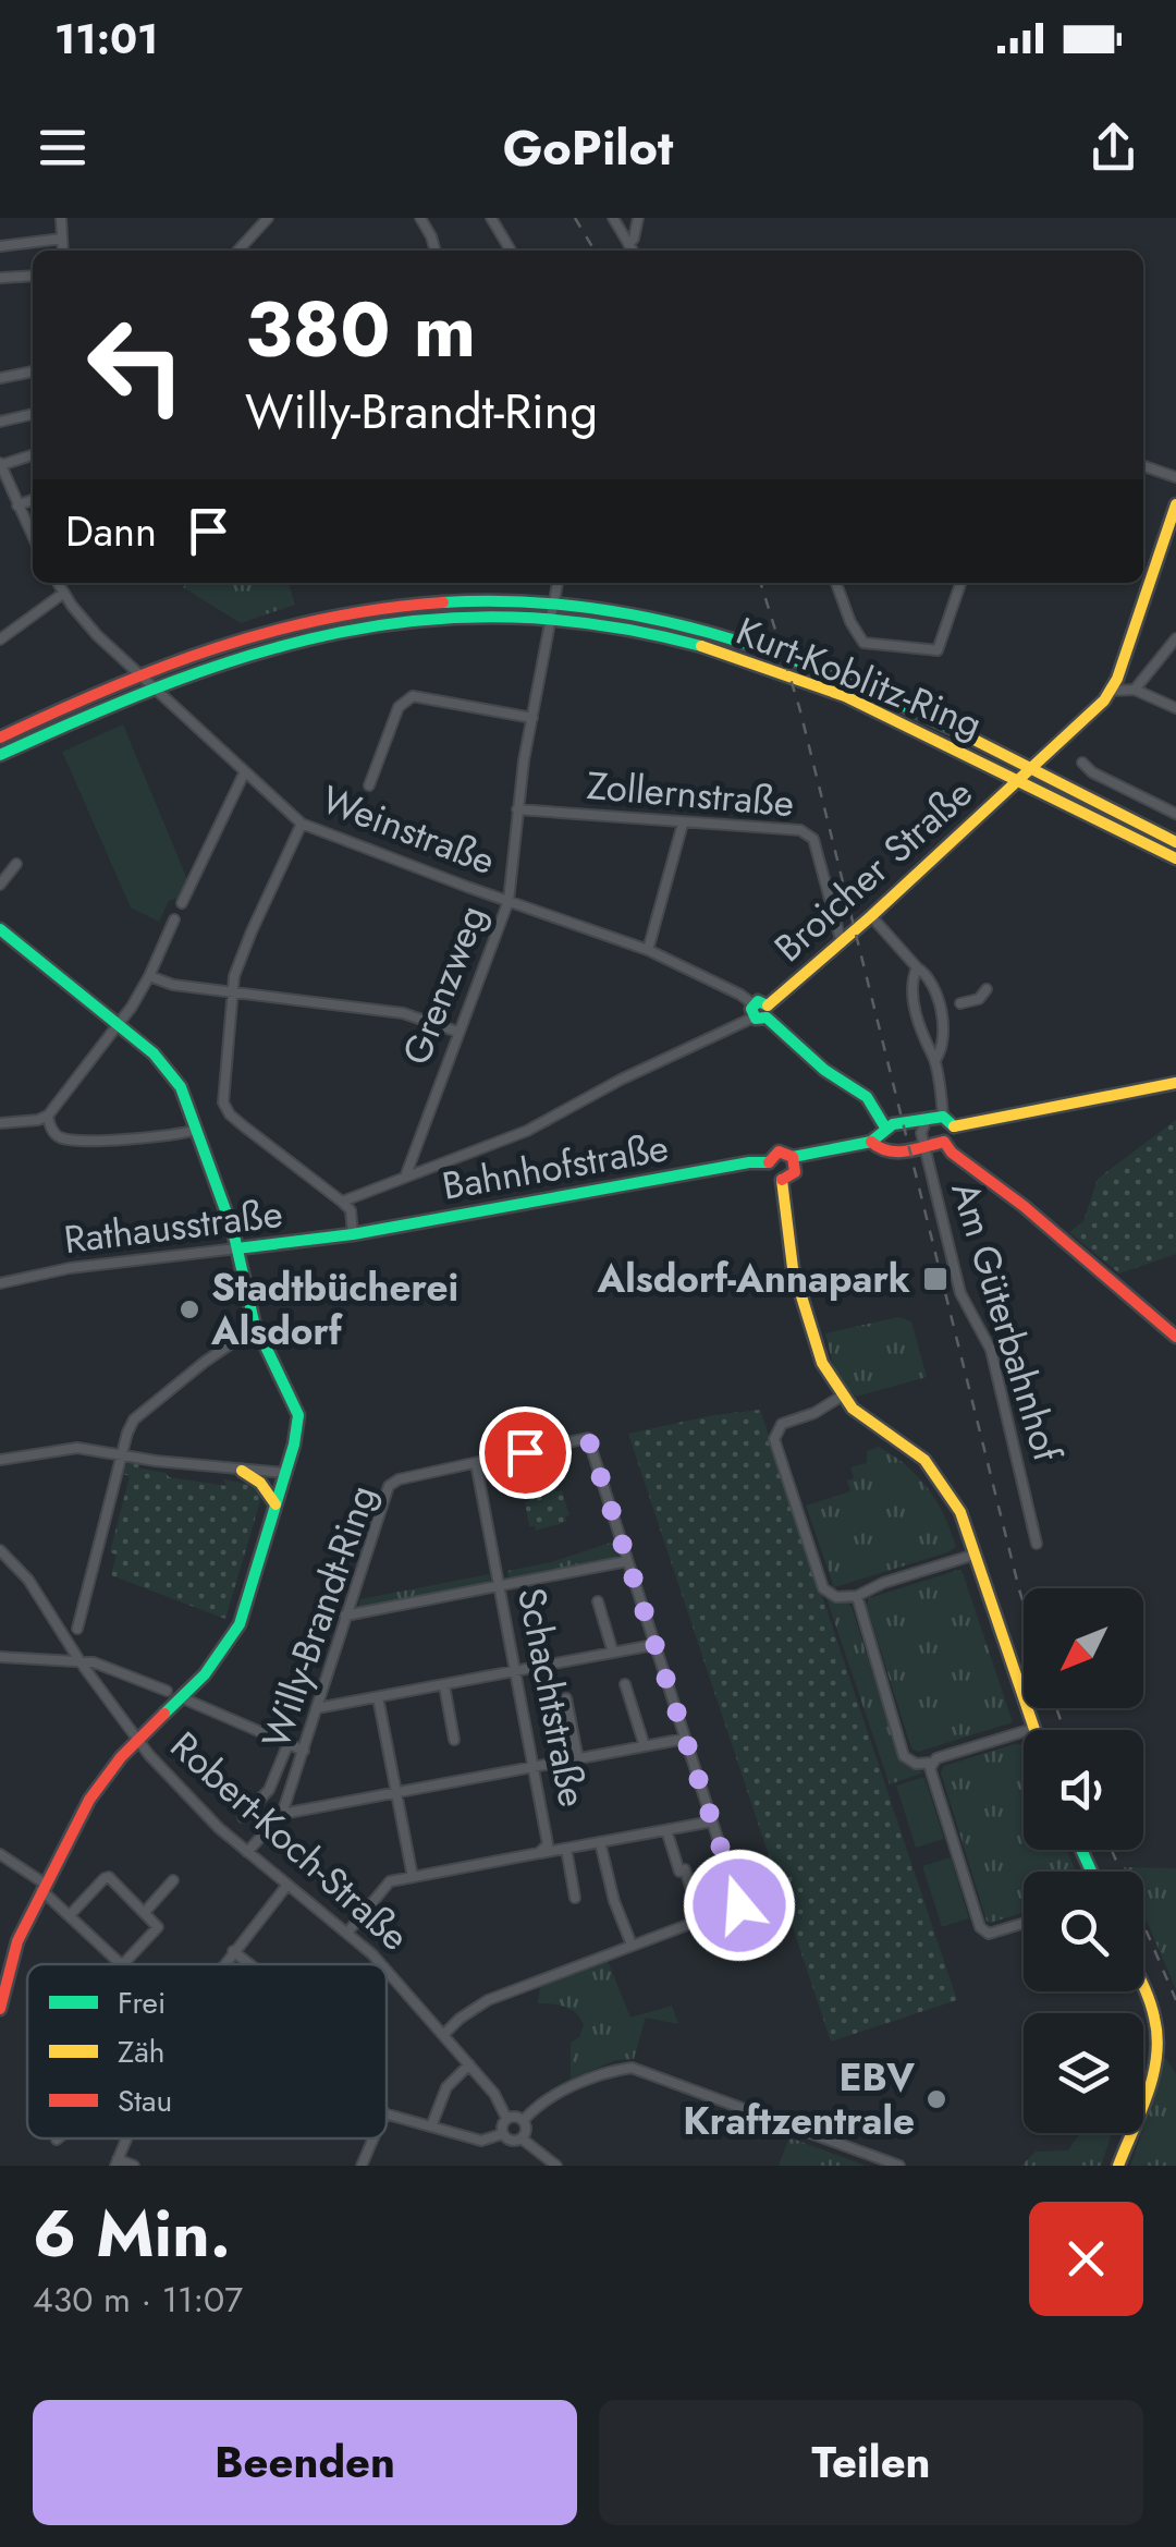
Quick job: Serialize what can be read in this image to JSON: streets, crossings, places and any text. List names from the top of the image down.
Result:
{
  "streets": {
    "main road": [
      "Kurt-Koblitz-Ring",
      "Weinstraße",
      "Broicher Straße",
      "Bahnhofstraße",
      "Rathausstraße"
    ],
    "street": [
      "Zollernstraße",
      "Grenzweg",
      "Am Güterbahnhof",
      "Willy-Brandt-Ring",
      "Schachtstraße",
      "Robert-Koch-Straße"
    ]
  },
  "crossings": [
    ["Kurt-Koblitz-Ring", "Weinstraße"],
    ["Kurt-Koblitz-Ring", "Broicher Straße"],
    ["Kurt-Koblitz-Ring", "Grenzweg"],
    ["Zollernstraße", "Weinstraße"],
    ["Zollernstraße", "Broicher Straße"],
    ["Zollernstraße", "Grenzweg"],
    ["Weinstraße", "Broicher Straße"],
    ["Weinstraße", "Grenzweg"],
    ["Broicher Straße", "Grenzweg"],
    ["Bahnhofstraße", "Rathausstraße"],
    ["Willy-Brandt-Ring", "Schachtstraße"],
    ["Willy-Brandt-Ring", "Robert-Koch-Straße"],
    ["Schachtstraße", "Robert-Koch-Straße"]
  ],
  "places": {
    "transit": ["Alsdorf-Annapark"],
    "other": ["Stadtbücherei Alsdorf", "EBV Kraftzentrale"]
  },
  "legend": ["Frei", "Zäh", "Stau"],
  "north": "bottom left",
  "page": {
    "status": "11:01",
    "header": "GoPilot",
    "turn": ["380 m", "Willy-Brandt-Ring"],
    "then": "Dann",
    "heading": ["6 Min.", "430 m · 11:07"],
    "buttons": ["Beenden", "Teilen"]
  }
}
